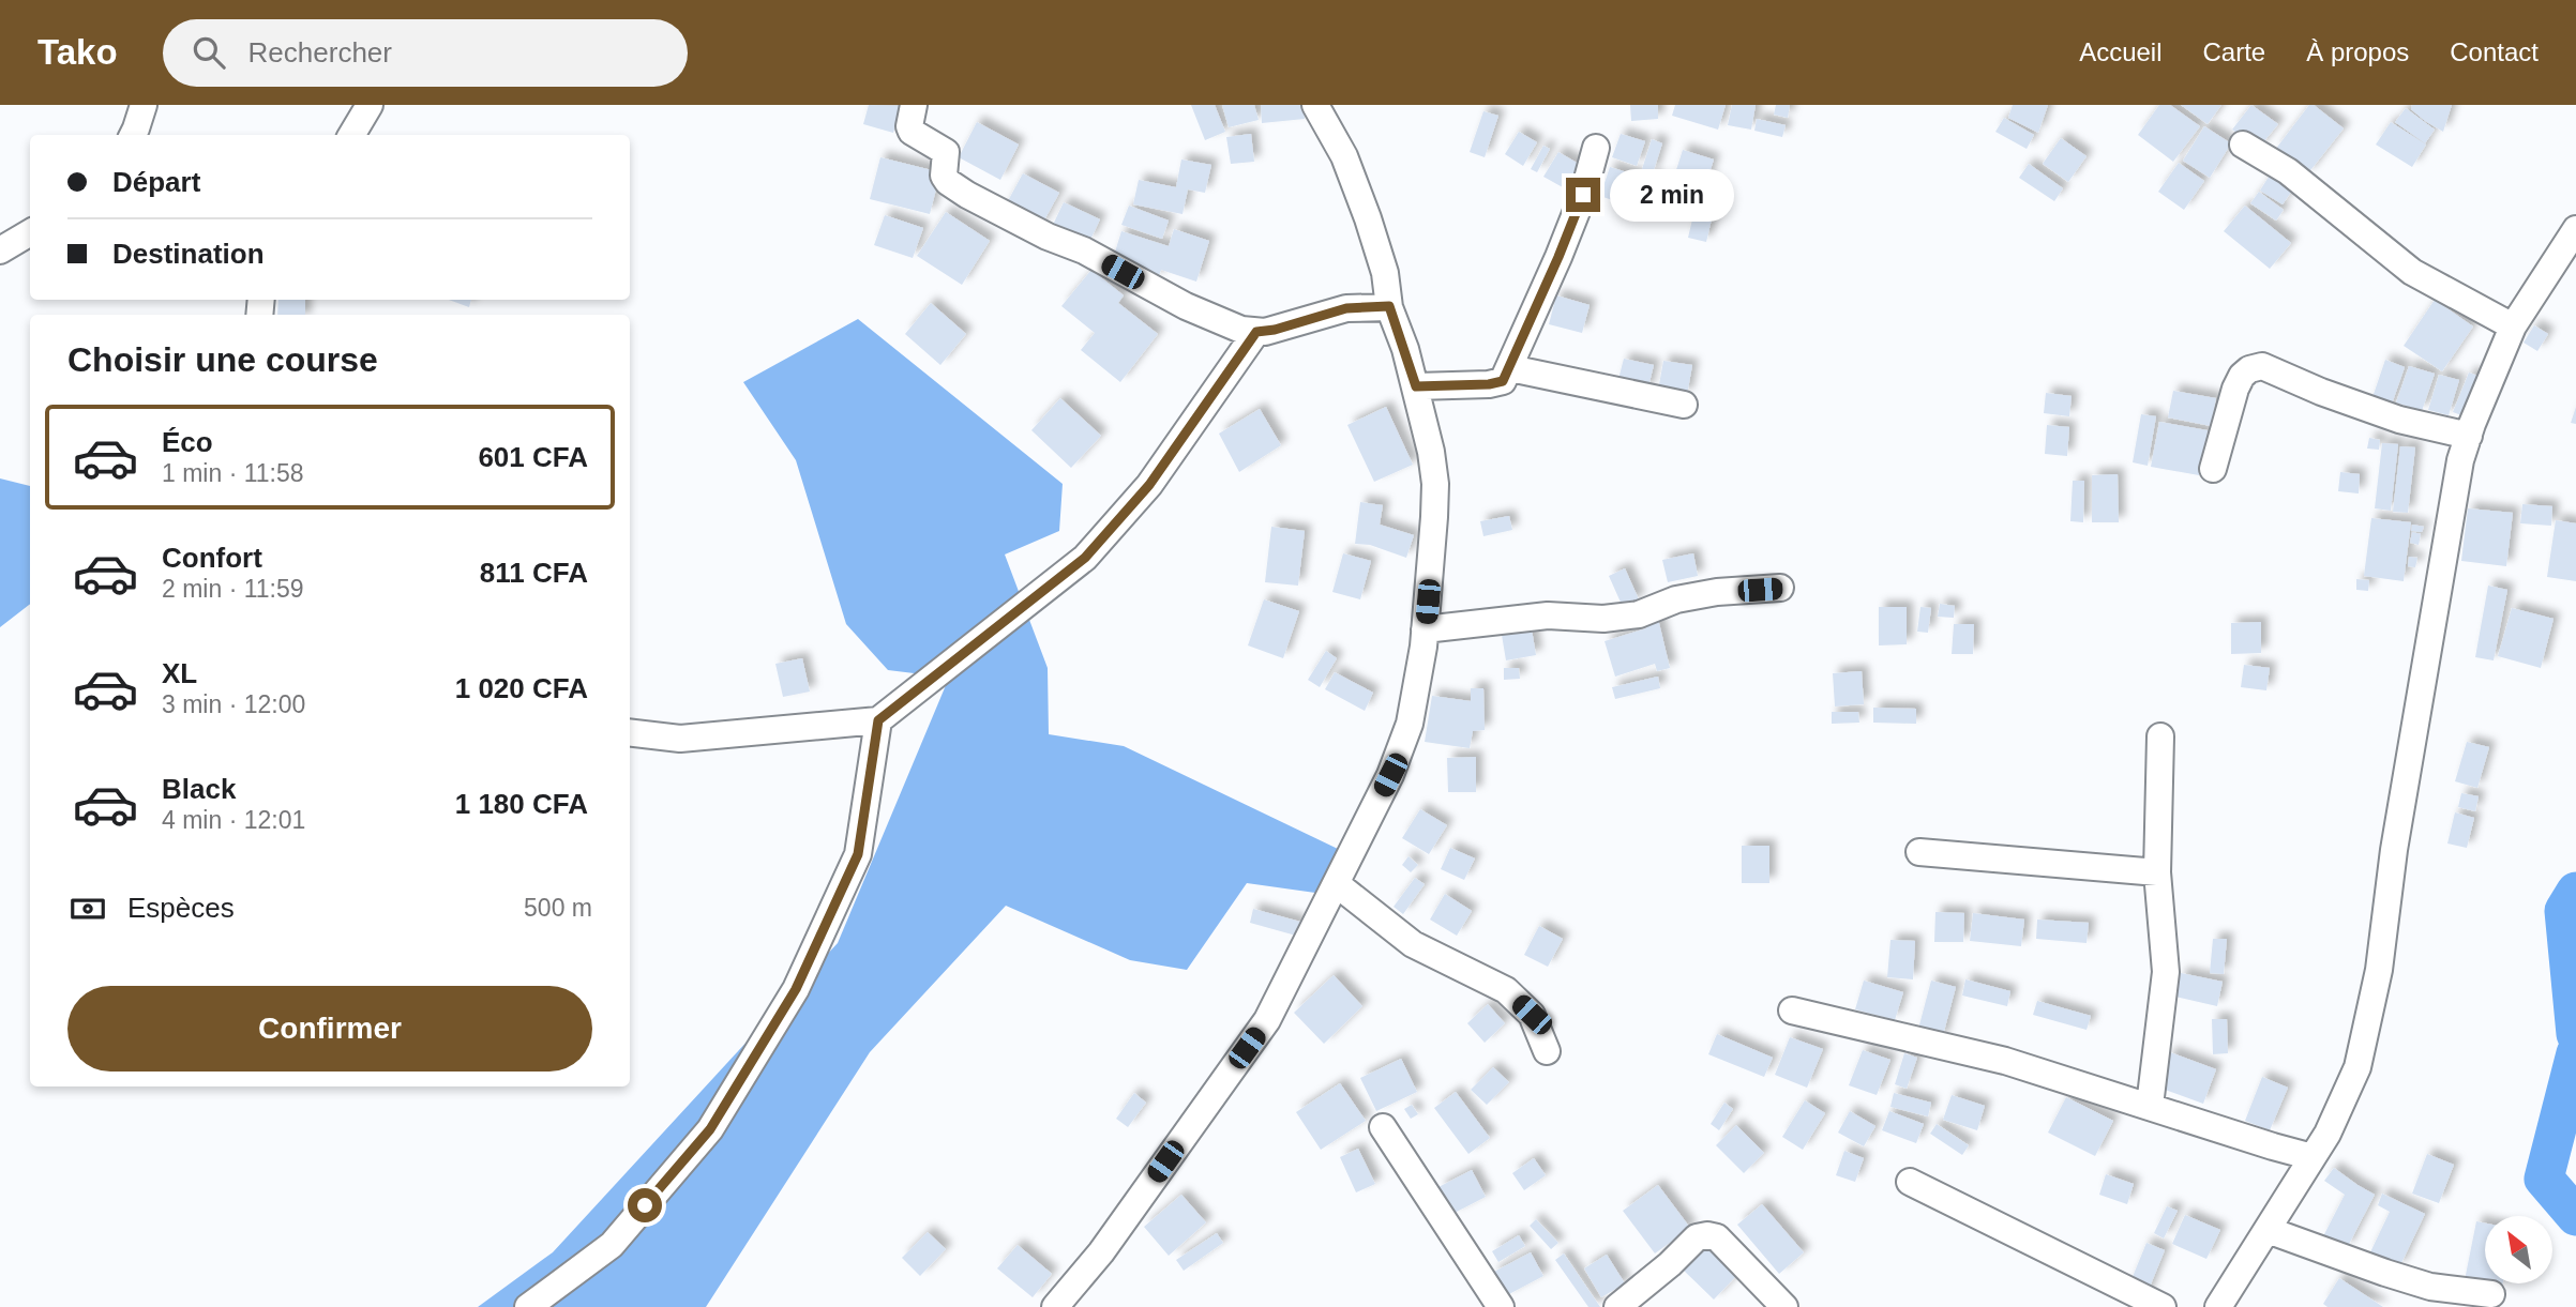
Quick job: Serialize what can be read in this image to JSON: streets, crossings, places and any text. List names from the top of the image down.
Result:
{
  "north": "top left",
  "page": {
    "header": "Tako",
    "search": "Rechercher",
    "nav": [
      "Accueil",
      "Carte",
      "À propos",
      "Contact"
    ],
    "banner": ["Départ", "Destination"],
    "bubble": "2 min",
    "heading": "Choisir une course",
    "list": [
      {
        "name": "Éco",
        "note": "1 min · 11:58",
        "value": "601 CFA"
      },
      {
        "name": "Confort",
        "note": "2 min · 11:59",
        "value": "811 CFA"
      },
      {
        "name": "XL",
        "note": "3 min · 12:00",
        "value": "1 020 CFA"
      },
      {
        "name": "Black",
        "note": "4 min · 12:01",
        "value": "1 180 CFA"
      }
    ],
    "pay": ["Espèces", "500 m"],
    "buttons": "Confirmer"
  }
}
